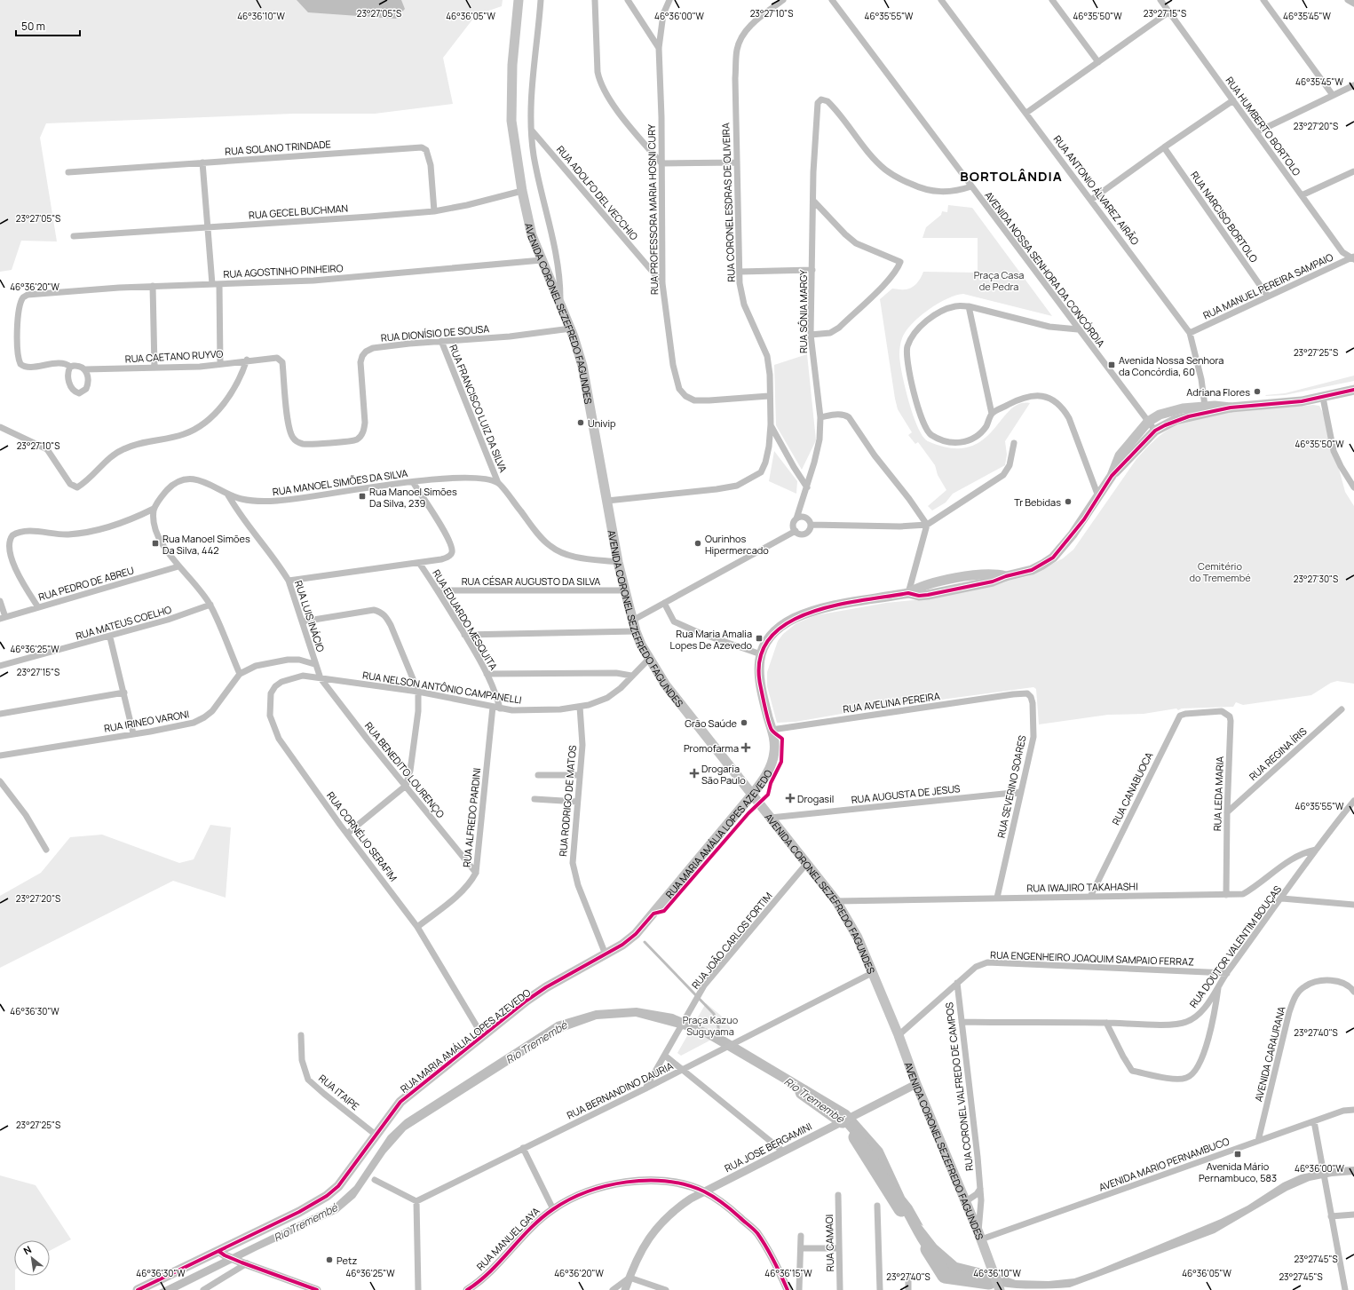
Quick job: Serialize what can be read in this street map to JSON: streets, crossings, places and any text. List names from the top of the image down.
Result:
{
  "streets": {
    "main road": ["AVENIDA CORONEL SEZEFREDO FAGUNDES", "RUA MARIA AMÁLIA LOPES AZEVEDO"],
    "street": [
      "RUA HUMBERTO BORTOLO",
      "RUA SOLANO TRINDADE",
      "RUA ANTONIO ÁLVAREZ AIRÃO",
      "RUA ADOLFO DEL VECCHIO",
      "RUA CORONEL ESDRAS DE OLIVEIRA",
      "RUA PROFESSORA MARIA HOSNI CURY",
      "RUA GECEL BUCHMAN",
      "RUA NARCISO BORTOLO",
      "AVENIDA NOSSA SENHORA DA CONCÓRDIA",
      "RUA AGOSTINHO PINHEIRO",
      "RUA MANUEL PEREIRA SAMPAIO",
      "RUA SÔNIA MARGY",
      "RUA DIONÍSIO DE SOUSA",
      "RUA CAETANO RUYVO",
      "RUA FRANCISCO LUIZ DA SILVA",
      "RUA MANOEL SIMÕES DA SILVA",
      "RUA CÉSAR AUGUSTO DA SILVA",
      "RUA PEDRO DE ABREU",
      "RUA LUIS INÁCIO",
      "RUA EDUARDO MESQUITA",
      "RUA MATEUS COELHO",
      "RUA NELSON ANTÔNIO CAMPANELLI",
      "RUA AVELINA PEREIRA",
      "RUA IRINEO VARONI",
      "RUA REGINA ÍRIS",
      "RUA BENEDITO LOURENÇO",
      "RUA SEVERINO SOARES",
      "RUA CANABUOCA",
      "RUA AUGUSTA DE JESUS",
      "RUA LEDA MARIA",
      "RUA RODRIGO DE MATOS",
      "RUA ALFREDO PARDINI",
      "RUA CORNÉLIO SERAFIM",
      "RUA IWAJIRO TAKAHASHI",
      "RUA JOÃO CARLOS FORTIM",
      "RUA DOUTOR VALENTIM BOUÇAS",
      "RUA ENGENHEIRO JOAQUIM SAMPAIO FERRAZ",
      "AVENIDA CARAURANA",
      "RUA CORONEL VALFREDO DE CAMPOS",
      "RUA BERNANDINO DAURIA",
      "RUA ITAIPE",
      "RUA JOSE BERGAMINI",
      "AVENIDA MARIO PERNAMBUCO",
      "RUA MANUEL GAYA",
      "RUA CAMAOI"
    ]
  },
  "crossings": [
    ["RUA HUMBERTO BORTOLO", "RUA MANUEL PEREIRA SAMPAIO"],
    ["RUA SOLANO TRINDADE", "RUA GECEL BUCHMAN"],
    ["RUA ANTONIO ÁLVAREZ AIRÃO", "RUA MANUEL PEREIRA SAMPAIO"],
    ["RUA ANTONIO ÁLVAREZ AIRÃO", "RUA MARIA AMÁLIA LOPES AZEVEDO"],
    ["RUA ADOLFO DEL VECCHIO", "RUA PROFESSORA MARIA HOSNI CURY"],
    ["RUA CORONEL ESDRAS DE OLIVEIRA", "RUA PROFESSORA MARIA HOSNI CURY"],
    ["RUA CORONEL ESDRAS DE OLIVEIRA", "AVENIDA CORONEL SEZEFREDO FAGUNDES"],
    ["RUA GECEL BUCHMAN", "AVENIDA CORONEL SEZEFREDO FAGUNDES"],
    ["RUA NARCISO BORTOLO", "RUA MANUEL PEREIRA SAMPAIO"],
    ["AVENIDA NOSSA SENHORA DA CONCÓRDIA", "RUA SÔNIA MARGY"],
    ["AVENIDA NOSSA SENHORA DA CONCÓRDIA", "RUA MARIA AMÁLIA LOPES AZEVEDO"],
    ["RUA AGOSTINHO PINHEIRO", "AVENIDA CORONEL SEZEFREDO FAGUNDES"],
    ["RUA AGOSTINHO PINHEIRO", "RUA CAETANO RUYVO"],
    ["AVENIDA CORONEL SEZEFREDO FAGUNDES", "RUA DIONÍSIO DE SOUSA"],
    ["AVENIDA CORONEL SEZEFREDO FAGUNDES", "RUA CÉSAR AUGUSTO DA SILVA"],
    ["AVENIDA CORONEL SEZEFREDO FAGUNDES", "RUA NELSON ANTÔNIO CAMPANELLI"],
    ["AVENIDA CORONEL SEZEFREDO FAGUNDES", "RUA AUGUSTA DE JESUS"],
    ["AVENIDA CORONEL SEZEFREDO FAGUNDES", "RUA MARIA AMÁLIA LOPES AZEVEDO"],
    ["AVENIDA CORONEL SEZEFREDO FAGUNDES", "RUA IWAJIRO TAKAHASHI"],
    ["AVENIDA CORONEL SEZEFREDO FAGUNDES", "RUA JOÃO CARLOS FORTIM"],
    ["AVENIDA CORONEL SEZEFREDO FAGUNDES", "RUA ENGENHEIRO JOAQUIM SAMPAIO FERRAZ"],
    ["AVENIDA CORONEL SEZEFREDO FAGUNDES", "RUA CORONEL VALFREDO DE CAMPOS"],
    ["AVENIDA CORONEL SEZEFREDO FAGUNDES", "RUA BERNANDINO DAURIA"],
    ["AVENIDA CORONEL SEZEFREDO FAGUNDES", "RUA JOSE BERGAMINI"],
    ["AVENIDA CORONEL SEZEFREDO FAGUNDES", "AVENIDA MARIO PERNAMBUCO"],
    ["RUA DIONÍSIO DE SOUSA", "RUA CAETANO RUYVO"],
    ["RUA DIONÍSIO DE SOUSA", "RUA FRANCISCO LUIZ DA SILVA"],
    ["RUA FRANCISCO LUIZ DA SILVA", "RUA MANOEL SIMÕES DA SILVA"],
    ["RUA MANOEL SIMÕES DA SILVA", "RUA LUIS INÁCIO"],
    ["RUA CÉSAR AUGUSTO DA SILVA", "RUA EDUARDO MESQUITA"],
    ["RUA LUIS INÁCIO", "RUA NELSON ANTÔNIO CAMPANELLI"],
    ["RUA LUIS INÁCIO", "RUA IRINEO VARONI"],
    ["RUA LUIS INÁCIO", "RUA BENEDITO LOURENÇO"],
    ["RUA LUIS INÁCIO", "RUA CORNÉLIO SERAFIM"],
    ["RUA EDUARDO MESQUITA", "RUA NELSON ANTÔNIO CAMPANELLI"],
    ["RUA NELSON ANTÔNIO CAMPANELLI", "RUA BENEDITO LOURENÇO"],
    ["RUA NELSON ANTÔNIO CAMPANELLI", "RUA RODRIGO DE MATOS"],
    ["RUA NELSON ANTÔNIO CAMPANELLI", "RUA ALFREDO PARDINI"],
    ["RUA NELSON ANTÔNIO CAMPANELLI", "RUA CORNÉLIO SERAFIM"],
    ["RUA AVELINA PEREIRA", "RUA SEVERINO SOARES"],
    ["RUA AVELINA PEREIRA", "RUA MARIA AMÁLIA LOPES AZEVEDO"],
    ["RUA REGINA ÍRIS", "RUA LEDA MARIA"],
    ["RUA BENEDITO LOURENÇO", "RUA ALFREDO PARDINI"],
    ["RUA BENEDITO LOURENÇO", "RUA CORNÉLIO SERAFIM"],
    ["RUA SEVERINO SOARES", "RUA AUGUSTA DE JESUS"],
    ["RUA SEVERINO SOARES", "RUA IWAJIRO TAKAHASHI"],
    ["RUA CANABUOCA", "RUA LEDA MARIA"],
    ["RUA CANABUOCA", "RUA IWAJIRO TAKAHASHI"],
    ["RUA LEDA MARIA", "RUA IWAJIRO TAKAHASHI"],
    ["RUA RODRIGO DE MATOS", "RUA MARIA AMÁLIA LOPES AZEVEDO"],
    ["RUA ALFREDO PARDINI", "RUA CORNÉLIO SERAFIM"],
    ["RUA MARIA AMÁLIA LOPES AZEVEDO", "RUA CORNÉLIO SERAFIM"],
    ["RUA MARIA AMÁLIA LOPES AZEVEDO", "RUA ITAIPE"],
    ["RUA IWAJIRO TAKAHASHI", "RUA DOUTOR VALENTIM BOUÇAS"],
    ["RUA JOÃO CARLOS FORTIM", "RUA BERNANDINO DAURIA"],
    ["RUA DOUTOR VALENTIM BOUÇAS", "RUA ENGENHEIRO JOAQUIM SAMPAIO FERRAZ"],
    ["RUA DOUTOR VALENTIM BOUÇAS", "RUA CORONEL VALFREDO DE CAMPOS"],
    ["RUA ENGENHEIRO JOAQUIM SAMPAIO FERRAZ", "RUA CORONEL VALFREDO DE CAMPOS"],
    ["AVENIDA CARAURANA", "AVENIDA MARIO PERNAMBUCO"],
    ["RUA CORONEL VALFREDO DE CAMPOS", "AVENIDA MARIO PERNAMBUCO"],
    ["RUA JOSE BERGAMINI", "RUA MANUEL GAYA"]
  ],
  "districts": ["BORTOLÂNDIA"],
  "water": ["Rio Tremembé"],
  "parks": ["Praça Casa de Pedra", "Cemitério do Tremembé", "Praça Kazuo Suguyama"],
  "places": {
    "transit": [
      "Avenida Nossa Senhora da Concórdia, 60",
      "Rua Manoel Simões Da Silva, 239",
      "Rua Manoel Simões Da Silva, 442",
      "Rua Maria Amalia Lopes De Azevedo",
      "Avenida Mário Pernambuco, 583"
    ],
    "other": [
      "Adriana Flores",
      "Univip",
      "Tr Bebidas",
      "Ourinhos Hipermercado",
      "Grão Saúde",
      "Petz"
    ],
    "health": ["Promofarma", "Drogaria São Paulo", "Drogasil"]
  },
  "scale_bar": "50 m",
  "north": "top left",
  "coordinates": [
    "23°27'15\"S",
    "23°27'05\"S",
    "23°27'10\"S",
    "46°36'10\"W",
    "46°36'05\"W",
    "46°35'55\"W",
    "46°35'50\"W",
    "46°36'00\"W",
    "46°35'45\"W",
    "23°27'20\"S",
    "46°36'20\"W",
    "23°27'25\"S",
    "23°27'30\"S",
    "46°36'25\"W",
    "46°36'30\"W",
    "23°27'40\"S",
    "23°27'45\"S",
    "46°36'15\"W"
  ]
}
